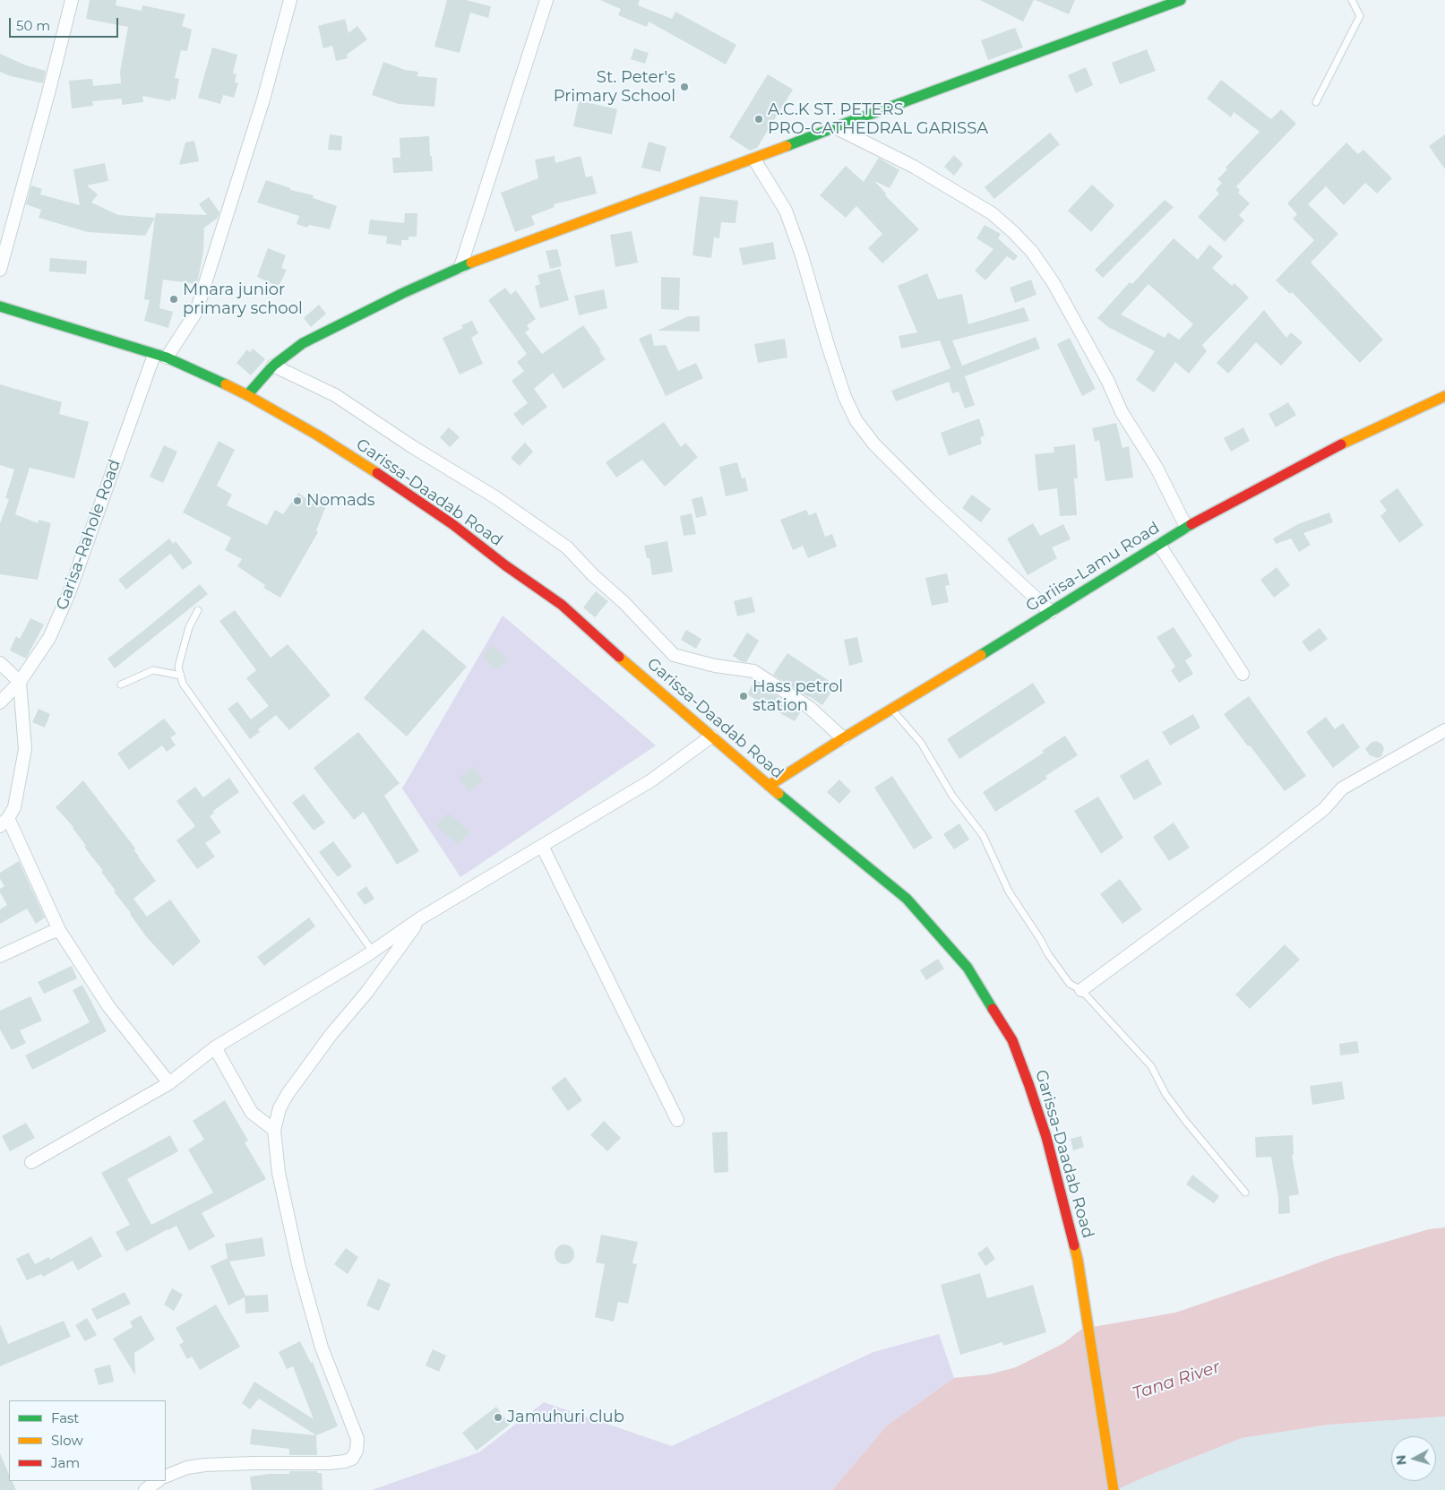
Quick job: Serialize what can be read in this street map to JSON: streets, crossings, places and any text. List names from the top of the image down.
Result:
{
  "streets": {
    "main road": ["Garissa-Daadab Road", "Gariisa-Lamu Road"],
    "street": ["Garisa-Rahole Road"]
  },
  "crossings": [
    ["Garissa-Daadab Road", "Garisa-Rahole Road"],
    ["Garissa-Daadab Road", "Gariisa-Lamu Road"]
  ],
  "water": ["Tana River"],
  "places": [
    "St. Peter's Primary School",
    "A.C.K ST. PETERS PRO-CATHEDRAL GARISSA",
    "Mnara junior primary school",
    "Nomads",
    "Hass petrol station",
    "Jamuhuri club"
  ],
  "legend": ["Fast", "Slow", "Jam"],
  "scale_bar": "50 m",
  "north": "left"
}
